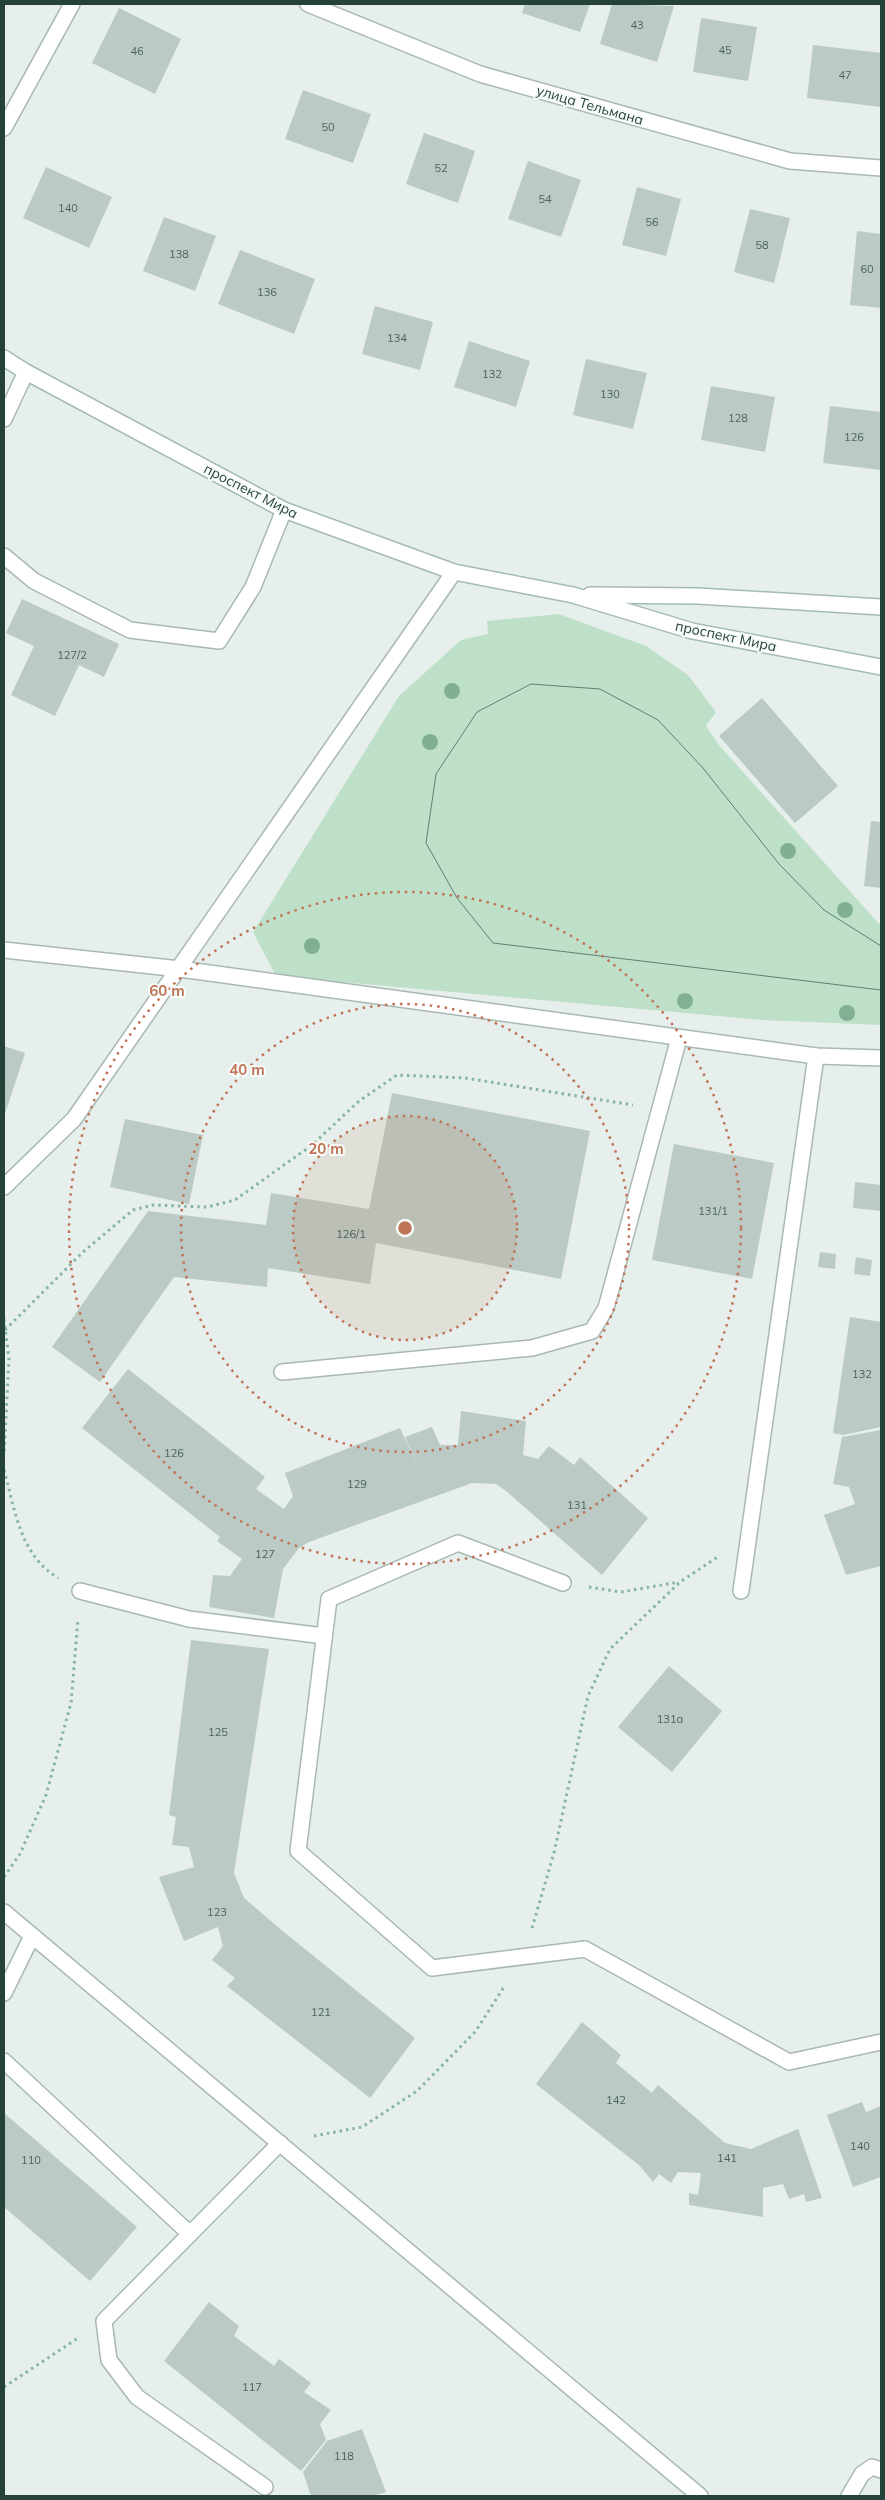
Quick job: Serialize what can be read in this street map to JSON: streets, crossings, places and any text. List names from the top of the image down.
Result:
{
  "streets": {
    "street": ["улица Тельмана", "проспект Мира"]
  },
  "house_numbers": [
    "43",
    "45",
    "46",
    "47",
    "50",
    "52",
    "54",
    "140",
    "56",
    "58",
    "138",
    "60",
    "136",
    "134",
    "132",
    "130",
    "128",
    "126",
    "127/2",
    "131/1",
    "126/1",
    "132",
    "126",
    "129",
    "131",
    "127",
    "131а",
    "125",
    "123",
    "121",
    "142",
    "140",
    "141",
    "110",
    "117",
    "118"
  ],
  "rings": ["60 m", "40 m", "20 m"]
}
